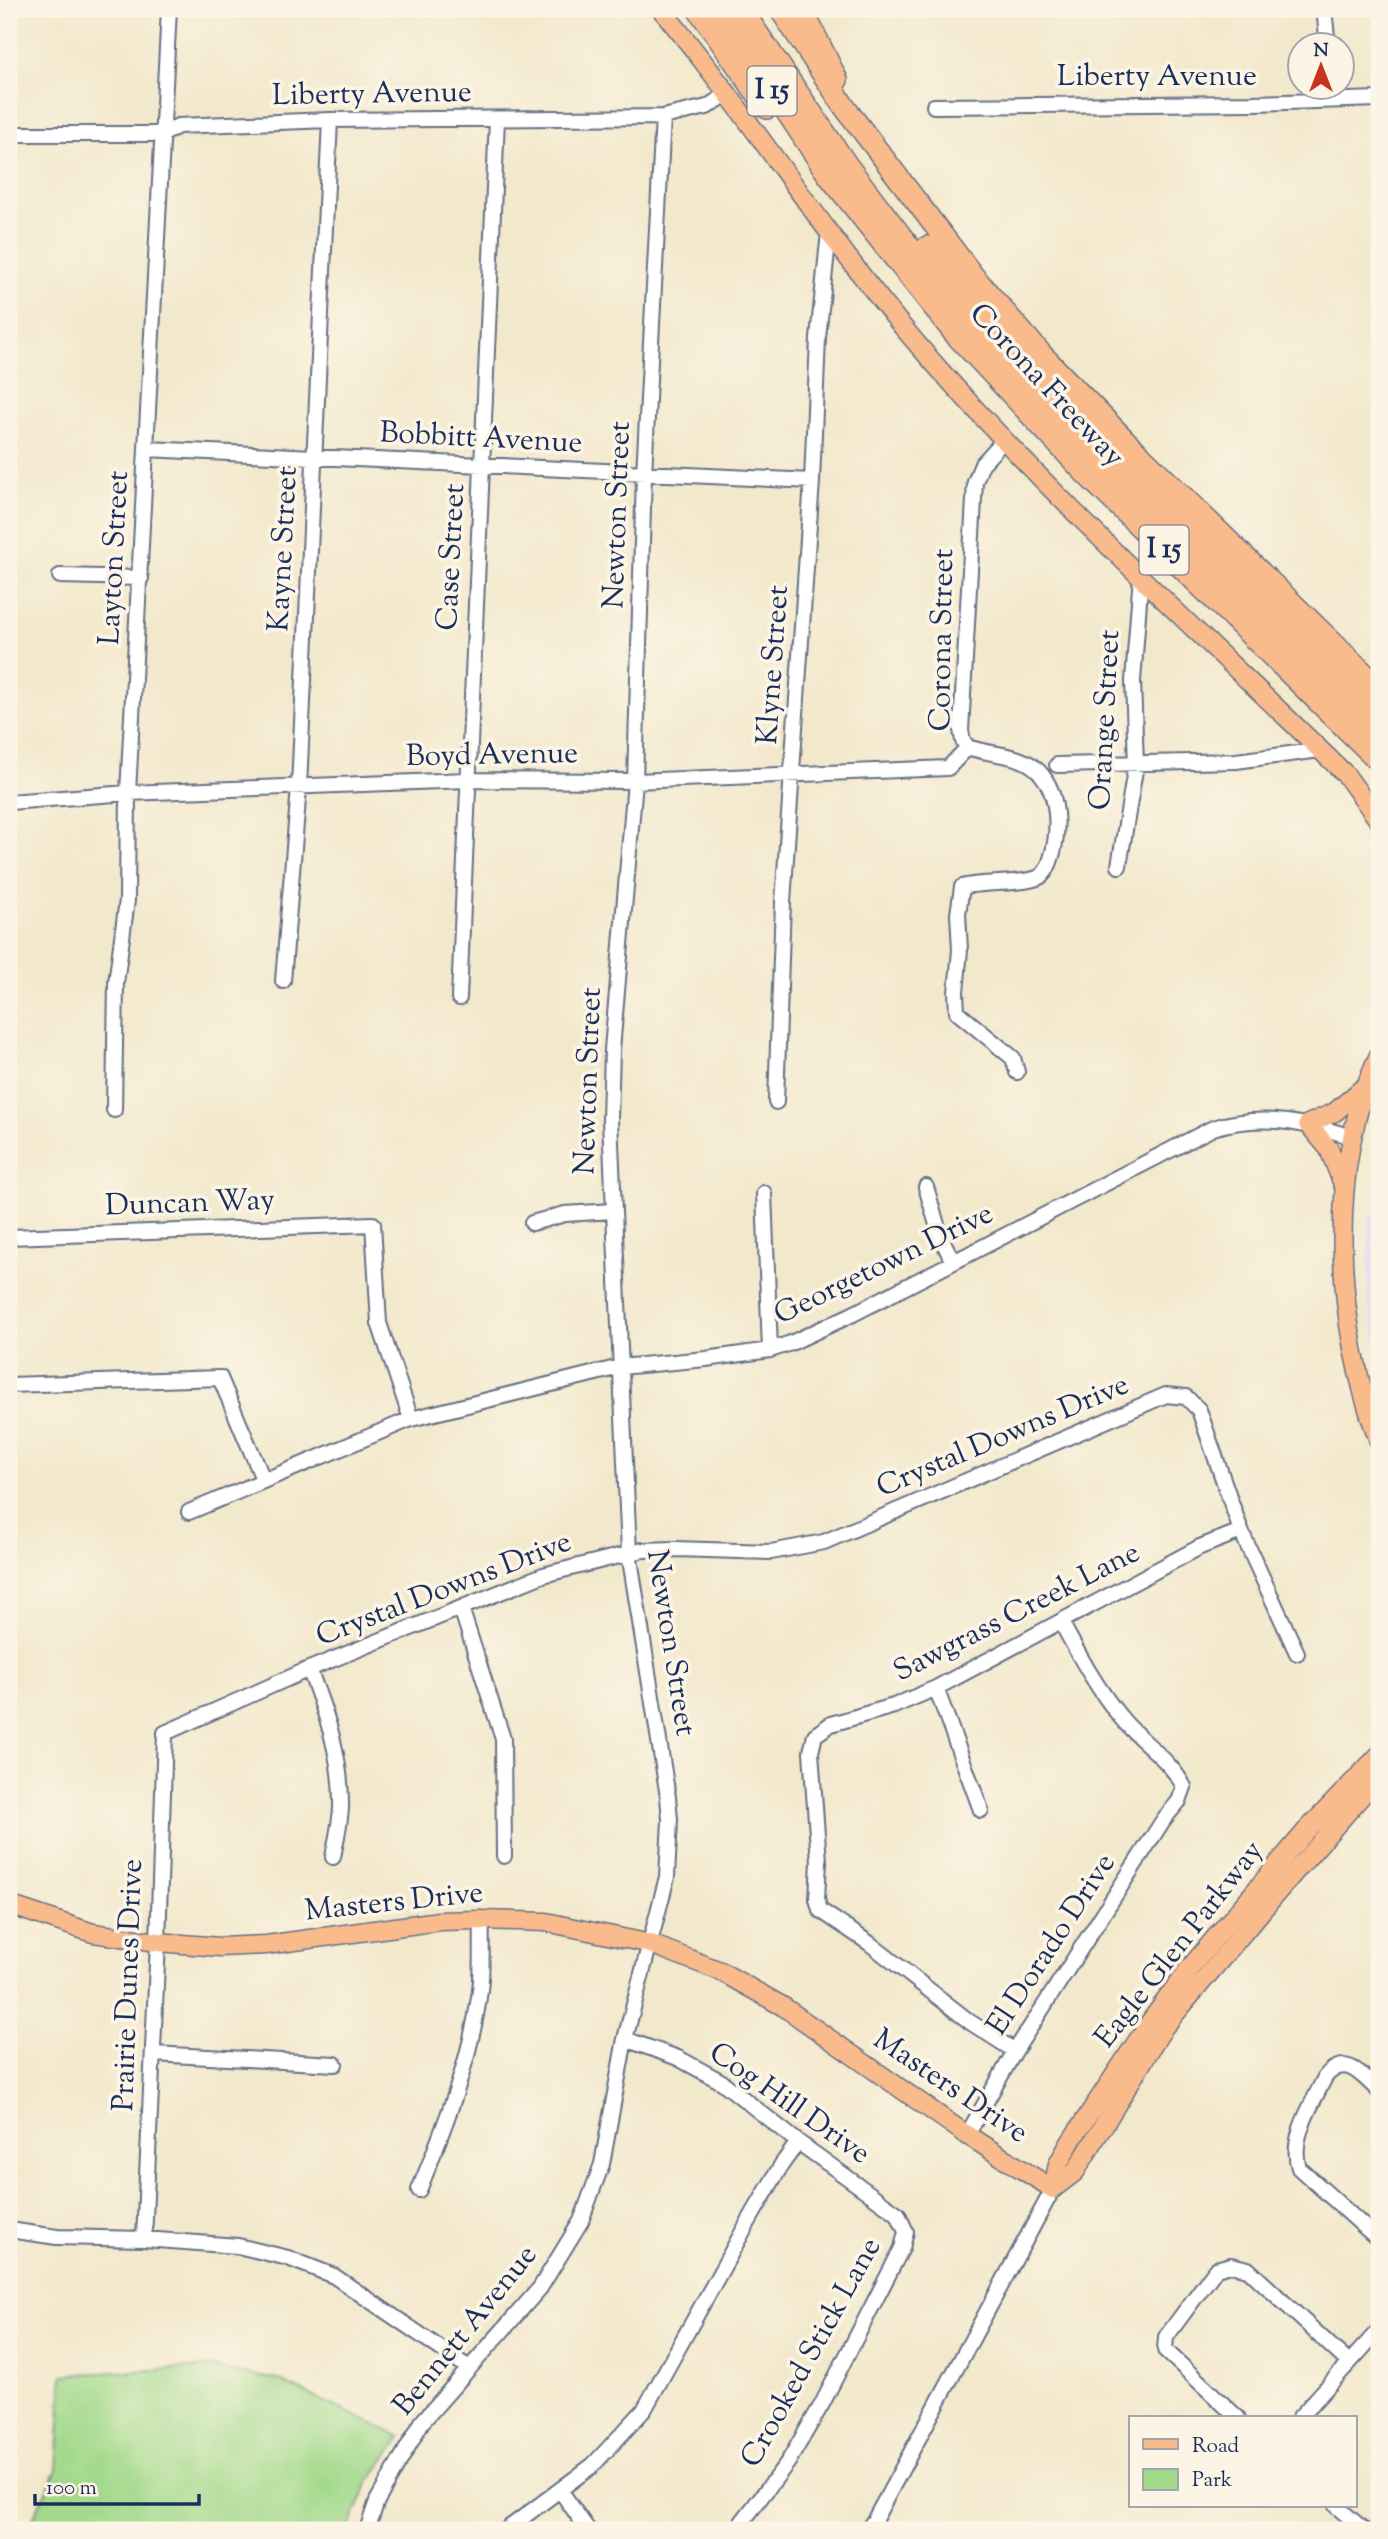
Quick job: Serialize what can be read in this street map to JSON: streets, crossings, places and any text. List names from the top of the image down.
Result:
{
  "streets": {
    "highway": ["I 15", "Corona Freeway"],
    "main road": ["Masters Drive", "Eagle Glen Parkway"],
    "street": [
      "Liberty Avenue",
      "Bobbitt Avenue",
      "Newton Street",
      "Kayne Street",
      "Case Street",
      "Layton Street",
      "Corona Street",
      "Klyne Street",
      "Orange Street",
      "Boyd Avenue",
      "Duncan Way",
      "Georgetown Drive",
      "Crystal Downs Drive",
      "Sawgrass Creek Lane",
      "El Dorado Drive",
      "Prairie Dunes Drive",
      "Cog Hill Drive",
      "Bennett Avenue",
      "Crooked Stick Lane"
    ]
  },
  "crossings": [
    ["Liberty Avenue", "Newton Street"],
    ["Liberty Avenue", "Kayne Street"],
    ["Liberty Avenue", "Case Street"],
    ["Liberty Avenue", "Layton Street"],
    ["Bobbitt Avenue", "Newton Street"],
    ["Bobbitt Avenue", "Kayne Street"],
    ["Bobbitt Avenue", "Case Street"],
    ["Bobbitt Avenue", "Layton Street"],
    ["Bobbitt Avenue", "Klyne Street"],
    ["Newton Street", "Boyd Avenue"],
    ["Newton Street", "Georgetown Drive"],
    ["Newton Street", "Crystal Downs Drive"],
    ["Newton Street", "Masters Drive"],
    ["Newton Street", "Cog Hill Drive"],
    ["Newton Street", "Bennett Avenue"],
    ["Kayne Street", "Boyd Avenue"],
    ["Case Street", "Boyd Avenue"],
    ["Layton Street", "Boyd Avenue"],
    ["Corona Street", "Boyd Avenue"],
    ["Klyne Street", "Boyd Avenue"],
    ["Duncan Way", "Georgetown Drive"],
    ["Crystal Downs Drive", "Sawgrass Creek Lane"],
    ["Crystal Downs Drive", "Prairie Dunes Drive"],
    ["Sawgrass Creek Lane", "El Dorado Drive"],
    ["Masters Drive", "El Dorado Drive"],
    ["Masters Drive", "Eagle Glen Parkway"],
    ["Masters Drive", "Prairie Dunes Drive"],
    ["Cog Hill Drive", "Bennett Avenue"],
    ["Cog Hill Drive", "Crooked Stick Lane"]
  ],
  "legend": ["Road", "Park"],
  "scale_bar": "100 m",
  "north": "top"
}
